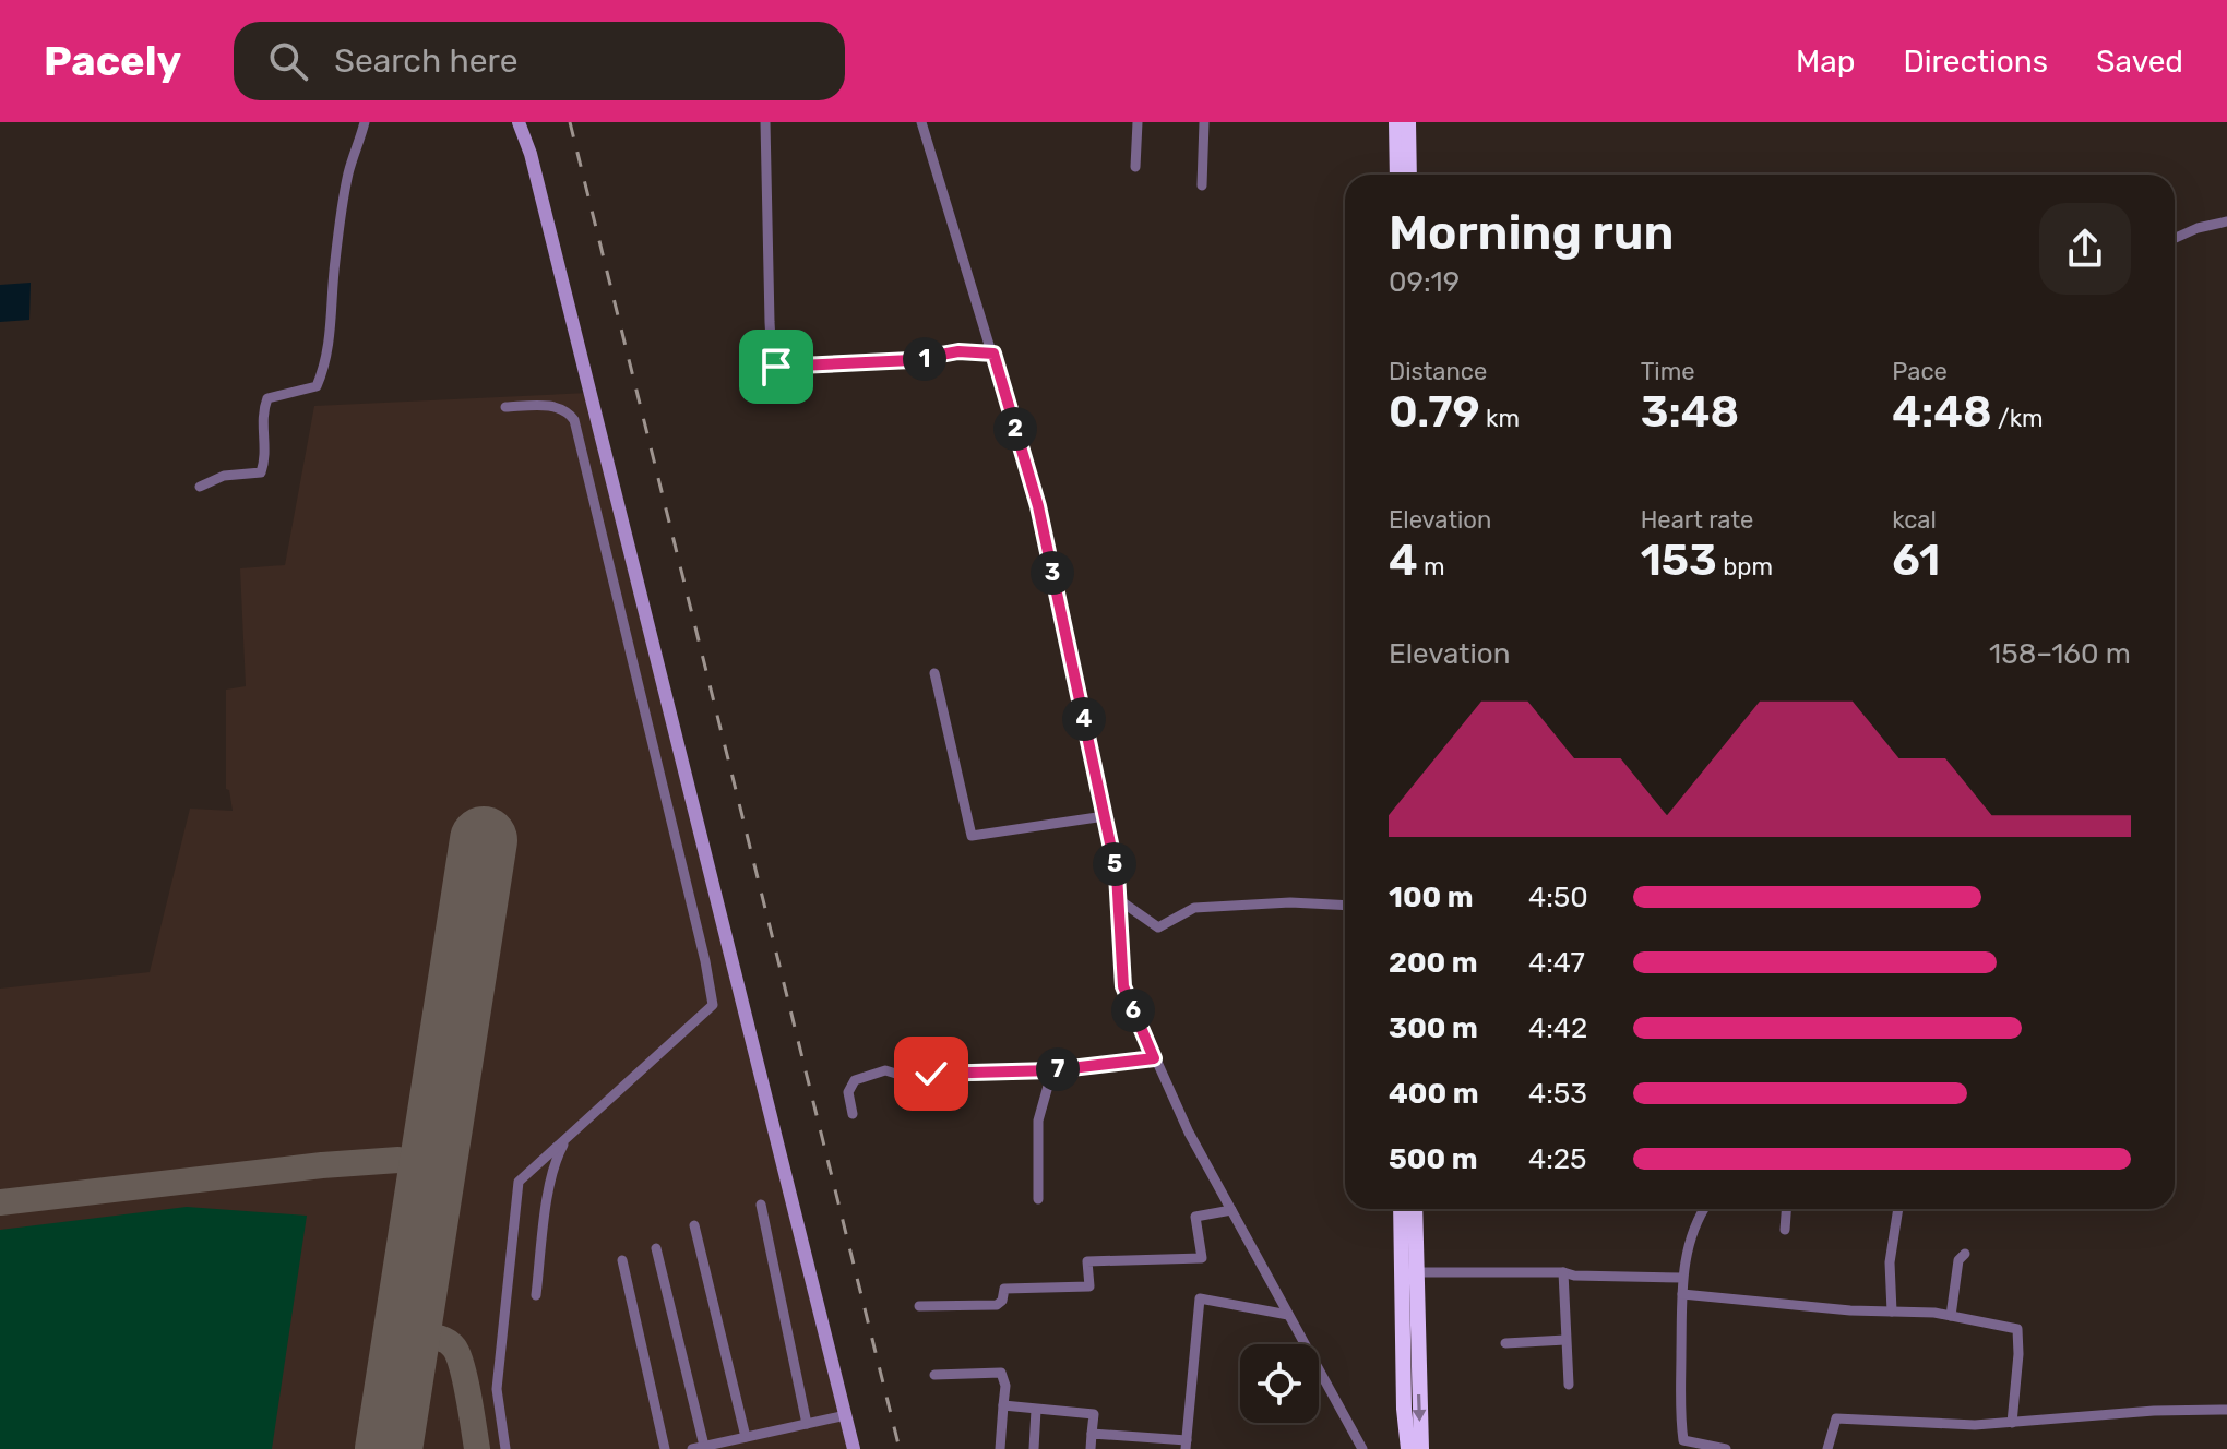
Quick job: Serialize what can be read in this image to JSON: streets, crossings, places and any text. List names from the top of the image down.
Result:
{
  "page": {
    "header": "Pacely",
    "search": "Search here",
    "nav": ["Map", "Directions", "Saved"],
    "heading": ["Morning run", "09:19"],
    "stats": [
      ["Distance", "0.79 km"],
      ["Time", "3:48"],
      ["Pace", "4:48 /km"],
      ["Elevation", "4 m"],
      ["Heart rate", "153 bpm"],
      ["kcal", "61"]
    ],
    "pins": [
      "1",
      "2",
      "3",
      "4",
      "5",
      "6",
      "7"
    ],
    "chart": ["Elevation", "158–160 m"],
    "list": [
      {
        "name": "100 m",
        "note": "4:50"
      },
      {
        "name": "200 m",
        "note": "4:47"
      },
      {
        "name": "300 m",
        "note": "4:42"
      },
      {
        "name": "400 m",
        "note": "4:53"
      },
      {
        "name": "500 m",
        "note": "4:25"
      }
    ]
  }
}
